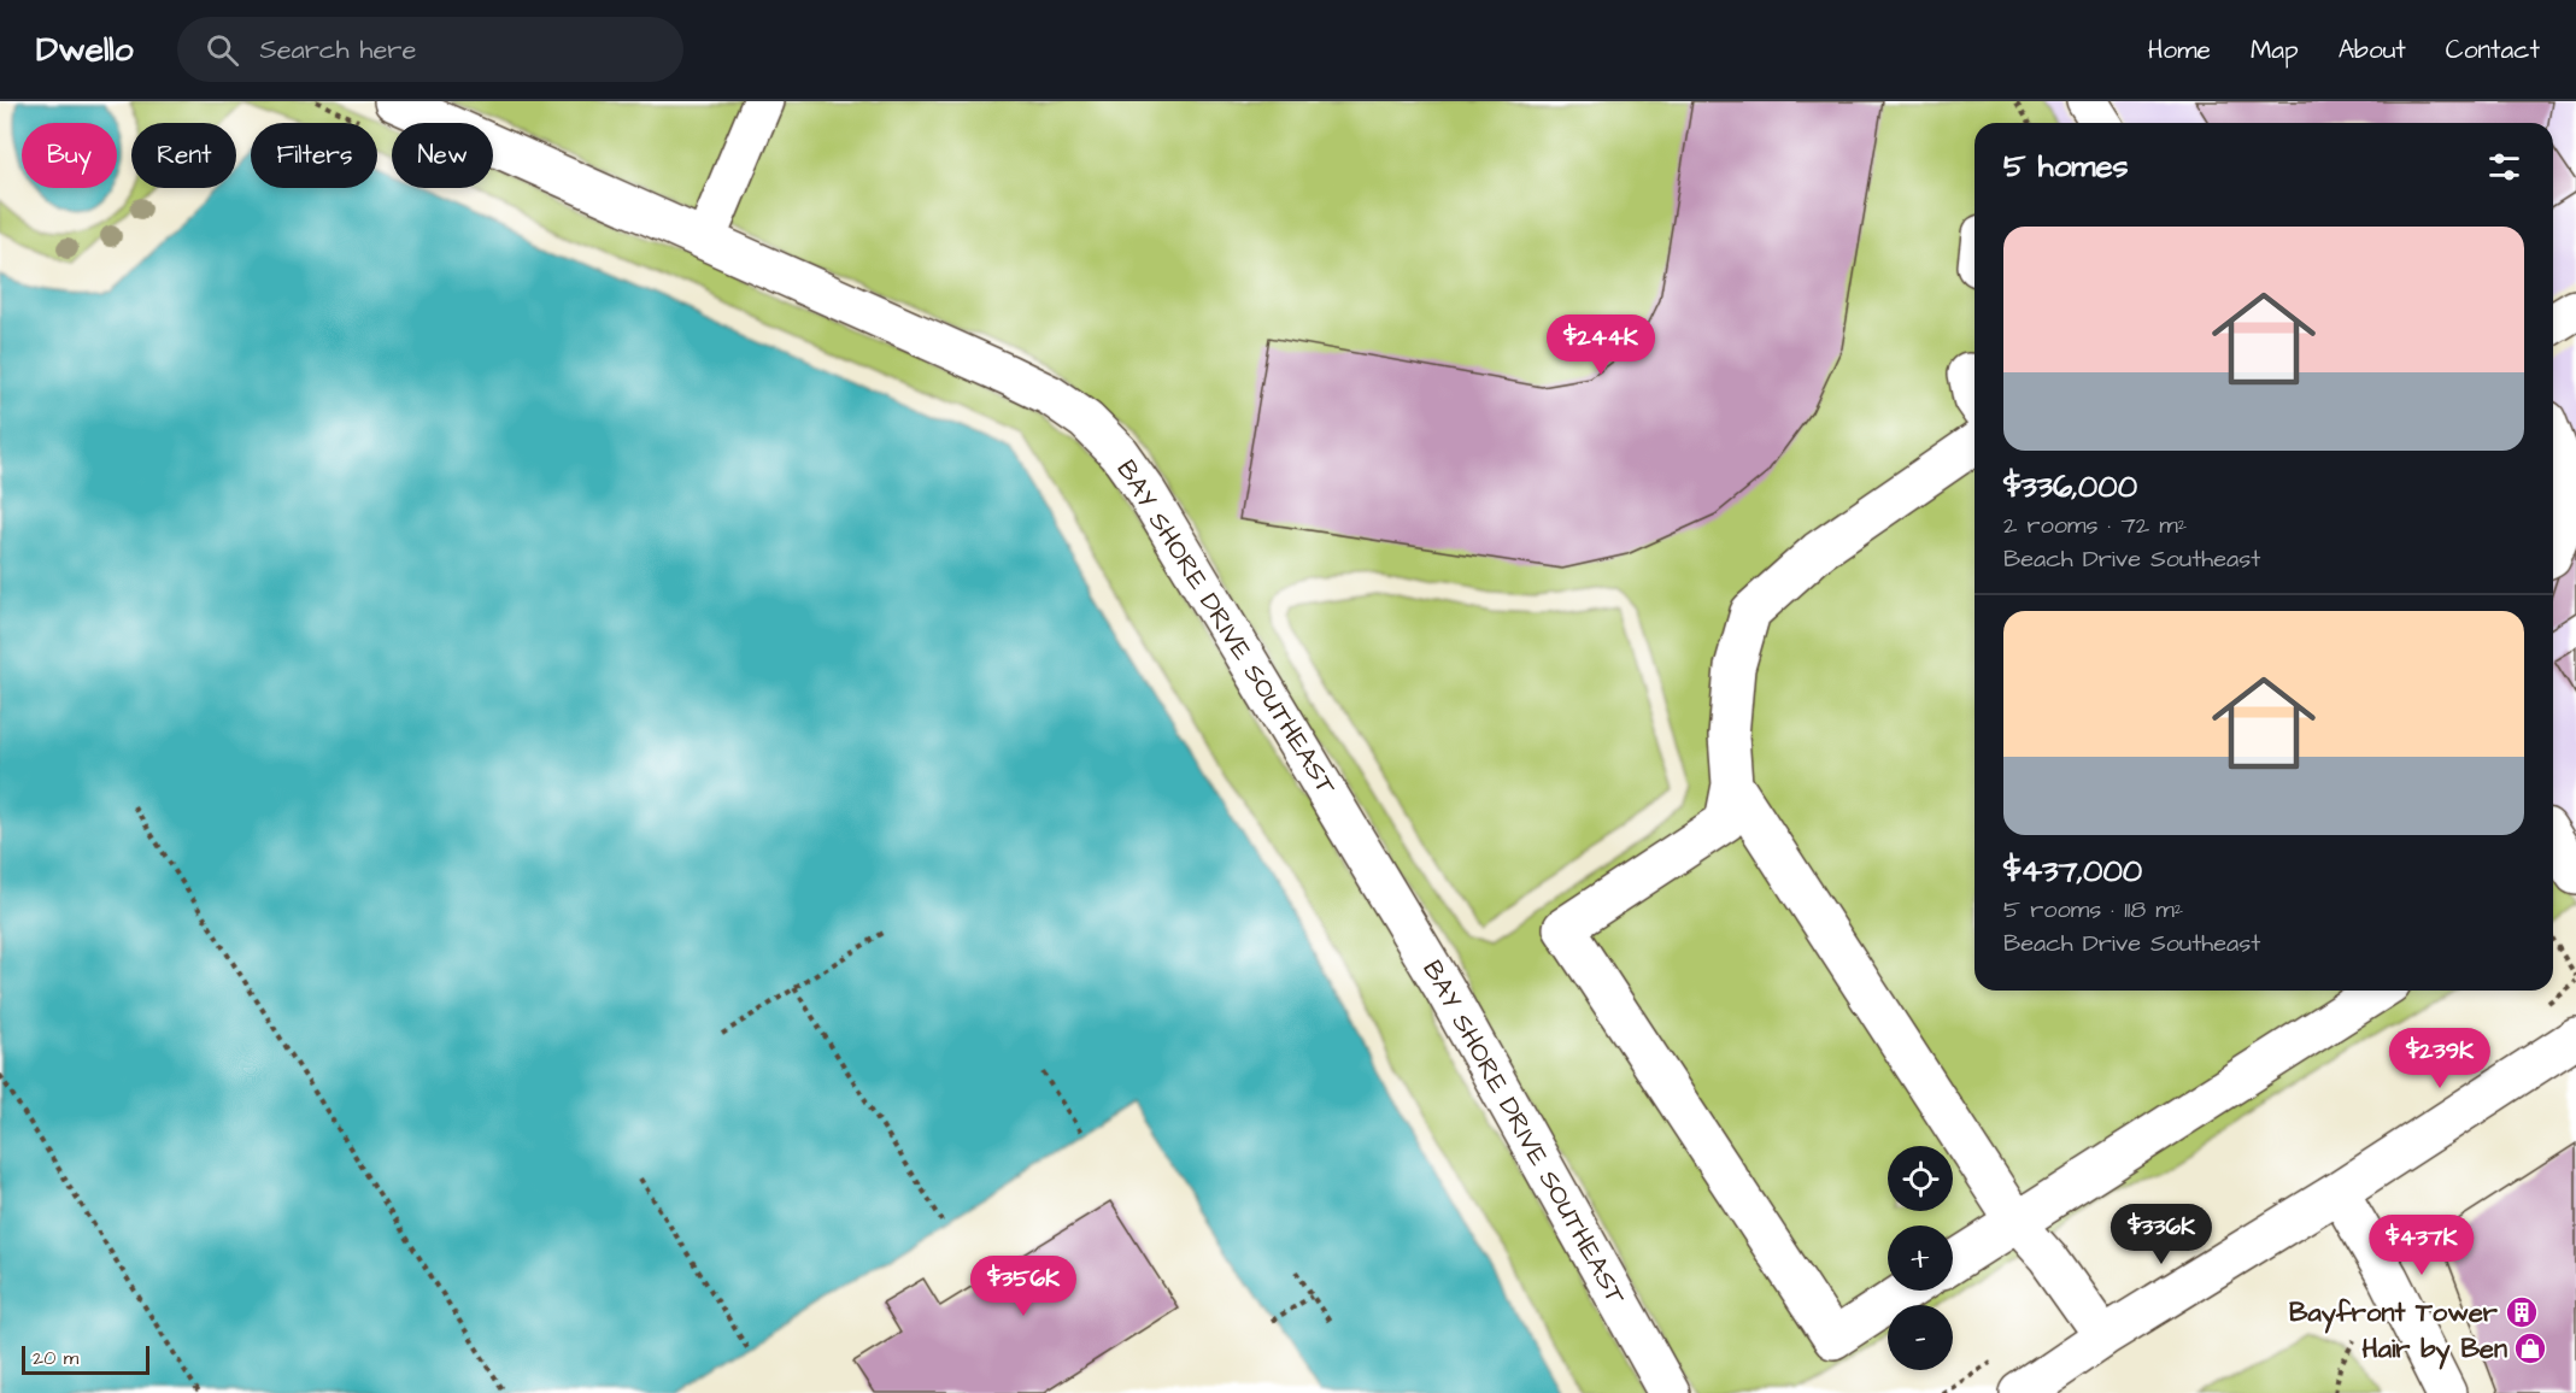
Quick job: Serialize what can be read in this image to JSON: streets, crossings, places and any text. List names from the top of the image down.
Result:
{
  "streets": {
    "street": ["BAY SHORE DRIVE SOUTHEAST"]
  },
  "places": {
    "building": ["Bayfront Tower"],
    "shop": ["Hair by Ben"]
  },
  "scale_bar": "20 m",
  "page": {
    "header": "Dwello",
    "search": "Search here",
    "nav": [
      "Home",
      "Map",
      "About",
      "Contact"
    ],
    "chip": [
      "Buy",
      "Rent",
      "Filters",
      "New"
    ],
    "heading": "5 homes",
    "list": [
      {
        "name": "$336,000",
        "note": "2 rooms · 72 m² · Beach Drive Southeast"
      },
      {
        "name": "$437,000",
        "note": "5 rooms · 118 m² · Beach Drive Southeast"
      }
    ],
    "price": [
      "$244K",
      "$239K",
      "$336K",
      "$437K",
      "$356K"
    ],
    "map_buttons": ["+", "−"],
    "scale": "20 m"
  }
}
